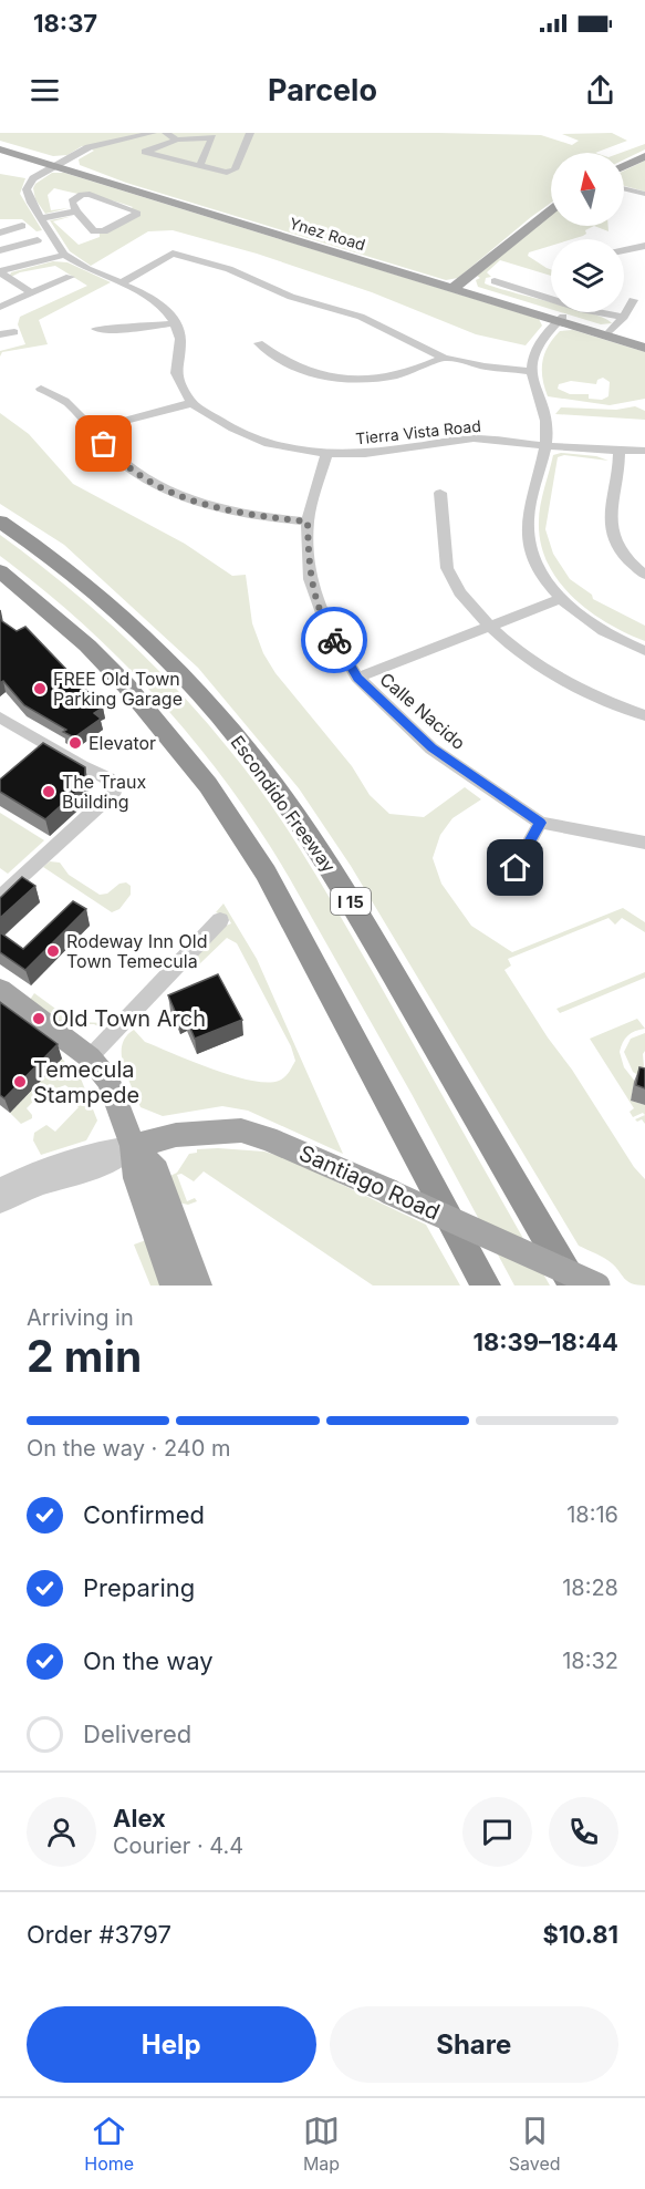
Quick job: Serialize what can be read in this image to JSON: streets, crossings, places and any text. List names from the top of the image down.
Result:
{
  "streets": {
    "highway": ["Escondido Freeway", "I 15"],
    "main road": ["Ynez Road", "Santiago Road"],
    "street": ["Tierra Vista Road", "Calle Nacido"]
  },
  "crossings": [
    ["Tierra Vista Road", "Calle Nacido"]
  ],
  "places": [
    "FREE Old Town Parking Garage",
    "Elevator",
    "The Traux Building",
    "Rodeway Inn Old Town Temecula",
    "Old Town Arch",
    "Temecula Stampede"
  ],
  "north": "top",
  "page": {
    "status": "18:37",
    "header": "Parcelo",
    "heading": ["2 min", "Arriving in", "18:39–18:44"],
    "panel": [
      "Alex",
      "Courier · 4.4",
      "Order #3797",
      "$10.81"
    ],
    "bar": "On the way · 240 m",
    "list": [
      ["Confirmed", "18:16"],
      ["Preparing", "18:28"],
      ["On the way", "18:32"],
      "Delivered"
    ],
    "buttons": ["Help", "Share"],
    "tabs": ["Home", "Map", "Saved"]
  }
}
